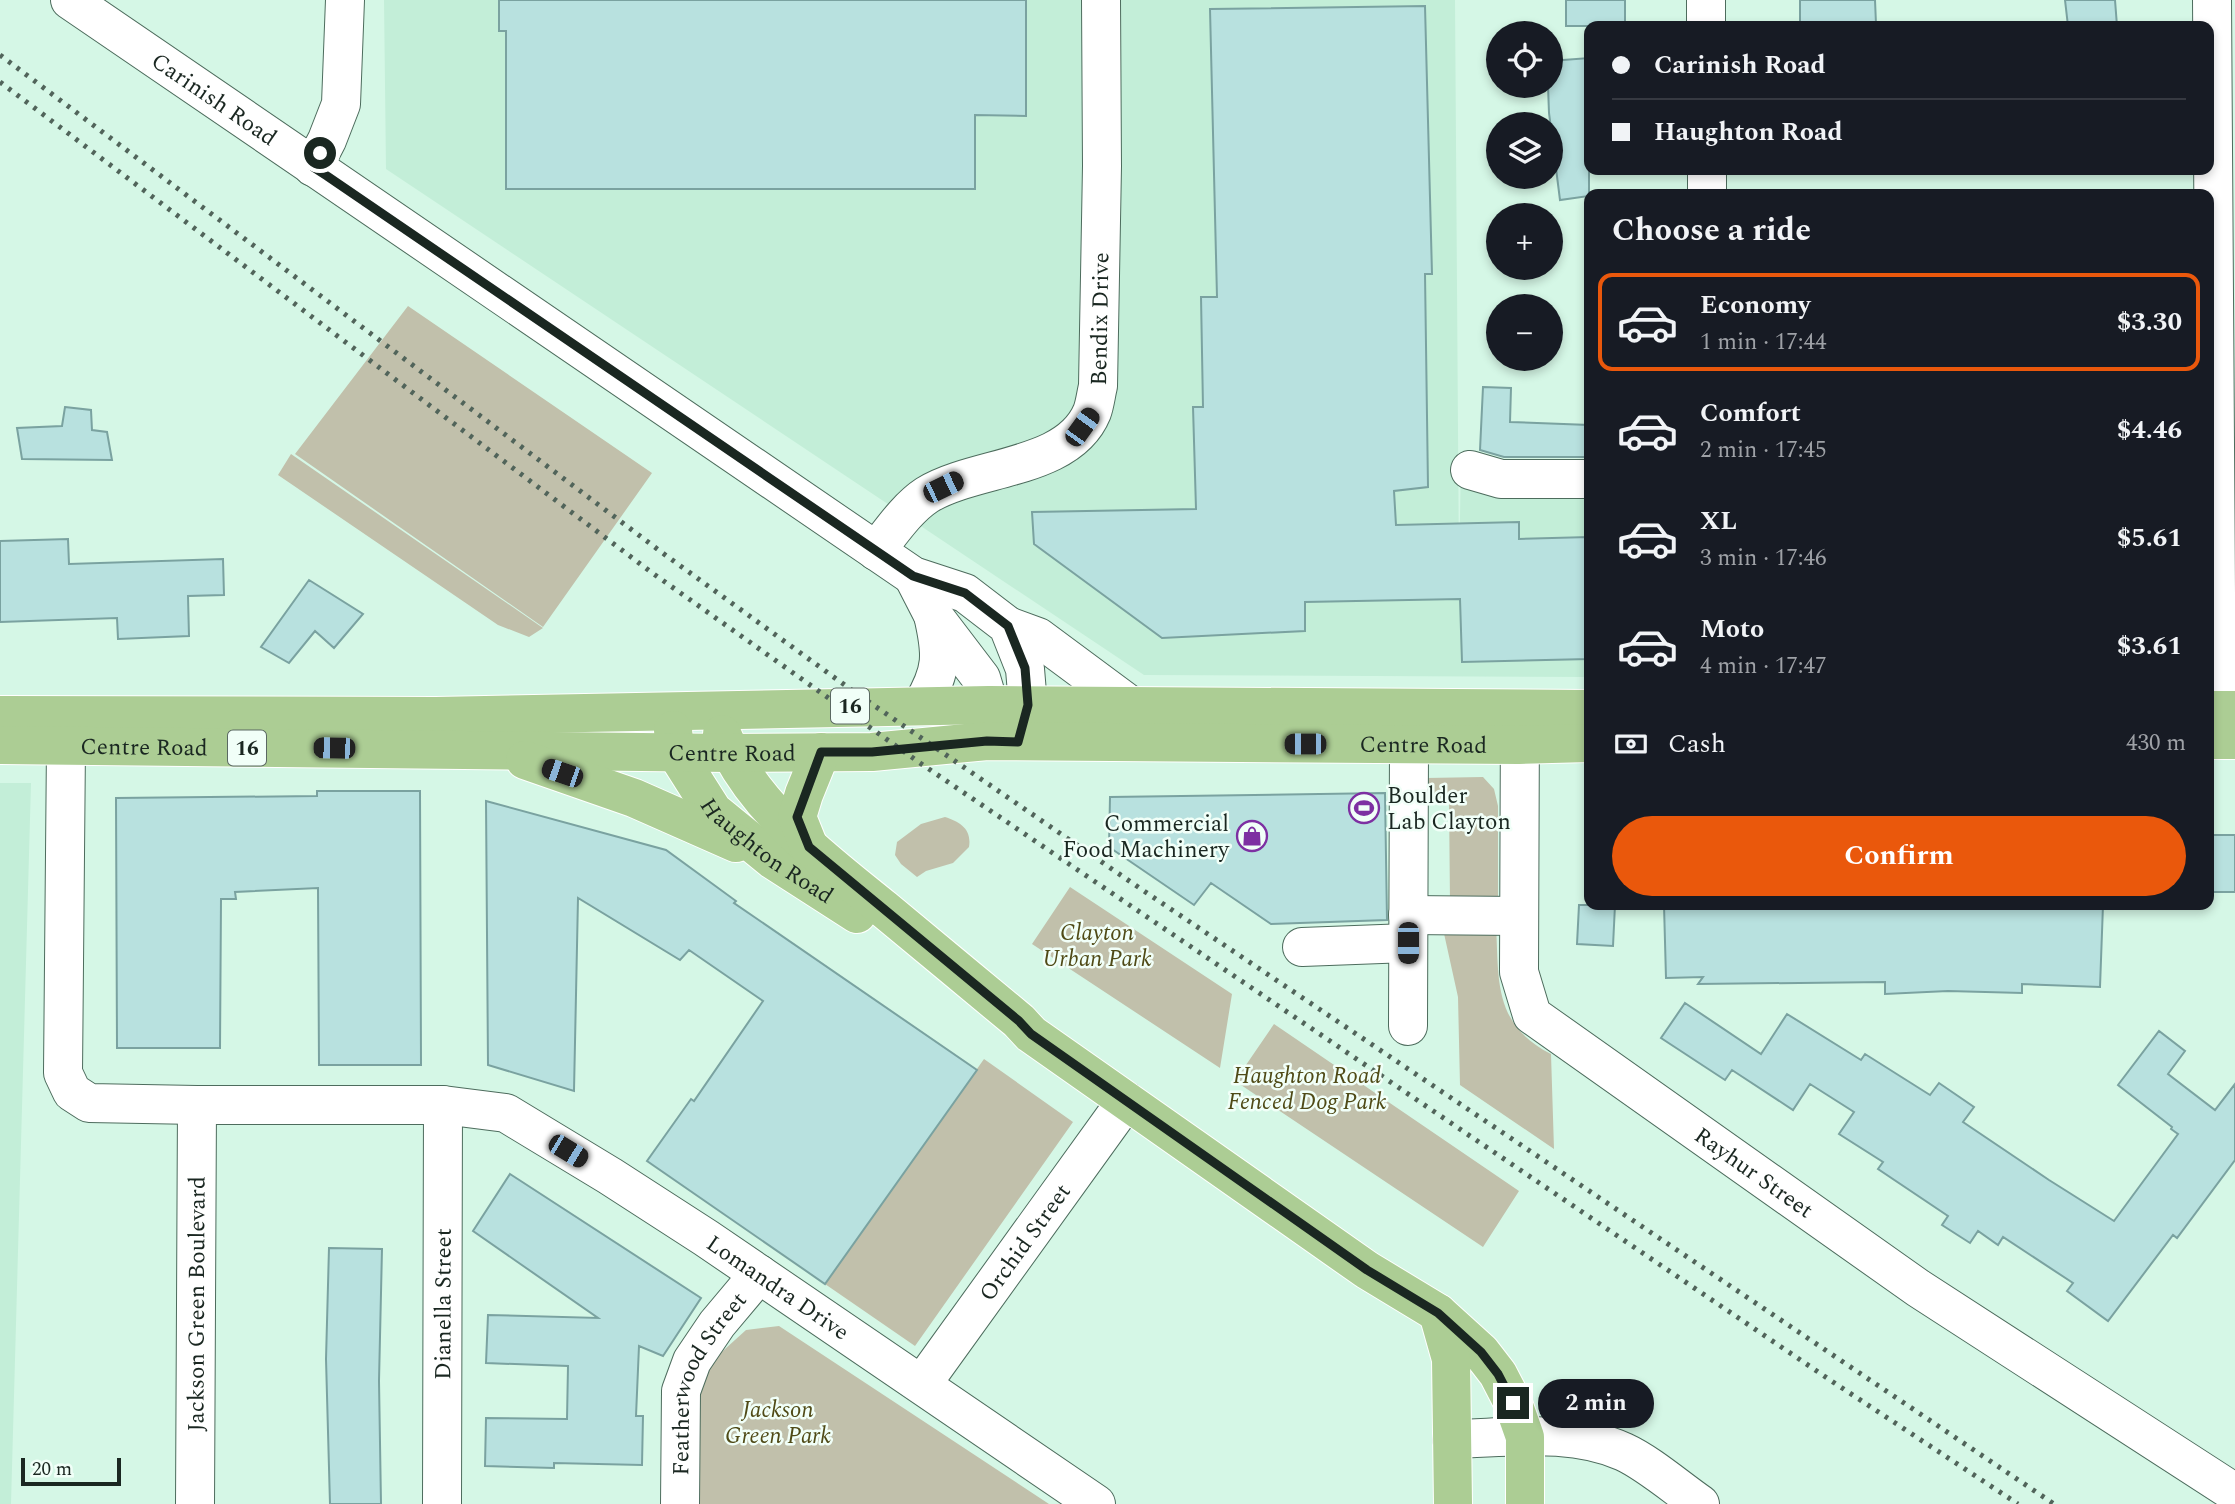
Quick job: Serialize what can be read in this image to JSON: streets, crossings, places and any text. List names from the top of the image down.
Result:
{
  "streets": {
    "main road": ["16", "Centre Road", "Haughton Road"],
    "street": [
      "Carinish Road",
      "Bendix Drive",
      "Rayhur Street",
      "Orchid Street",
      "Lomandra Drive",
      "Jackson Green Boulevard",
      "Dianella Street",
      "Featherwood Street"
    ]
  },
  "crossings": [
    ["Carinish Road", "Bendix Drive"],
    ["Carinish Road", "Centre Road"],
    ["Centre Road", "Haughton Road"],
    ["Centre Road", "Rayhur Street"],
    ["Centre Road", "Lomandra Drive"],
    ["Haughton Road", "Orchid Street"],
    ["Orchid Street", "Lomandra Drive"],
    ["Lomandra Drive", "Jackson Green Boulevard"],
    ["Lomandra Drive", "Dianella Street"],
    ["Lomandra Drive", "Featherwood Street"]
  ],
  "parks": ["Clayton Urban Park", "Haughton Road Fenced Dog Park", "Jackson Green Park"],
  "places": {
    "sports": ["Boulder Lab Clayton"],
    "shop": ["Commercial Food Machinery"]
  },
  "scale_bar": "20 m",
  "page": {
    "map_buttons": ["+", "−"],
    "banner": ["Carinish Road", "Haughton Road"],
    "heading": "Choose a ride",
    "list": [
      {
        "name": "Economy",
        "note": "1 min · 17:44",
        "value": "$3.30"
      },
      {
        "name": "Comfort",
        "note": "2 min · 17:45",
        "value": "$4.46"
      },
      {
        "name": "XL",
        "note": "3 min · 17:46",
        "value": "$5.61"
      },
      {
        "name": "Moto",
        "note": "4 min · 17:47",
        "value": "$3.61"
      }
    ],
    "pay": ["Cash", "430 m"],
    "buttons": "Confirm",
    "bubble": "2 min",
    "scale": "20 m"
  }
}
